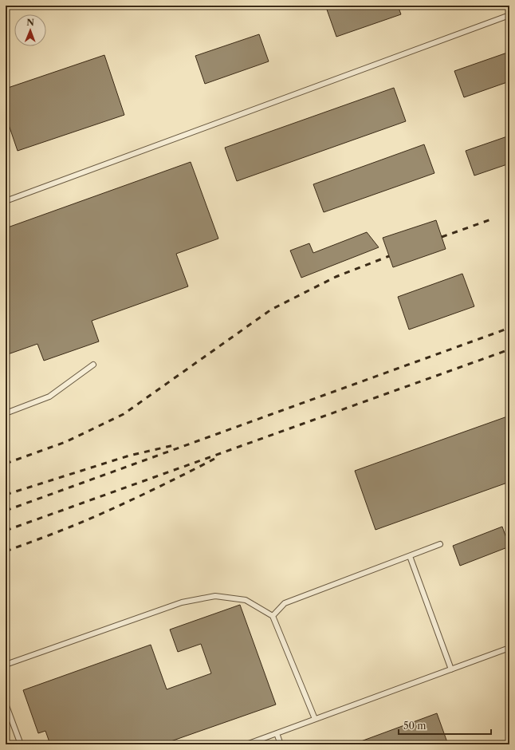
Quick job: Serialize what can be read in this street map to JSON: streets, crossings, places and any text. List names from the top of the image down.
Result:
{
  "scale_bar": "50 m",
  "north": "top"
}
